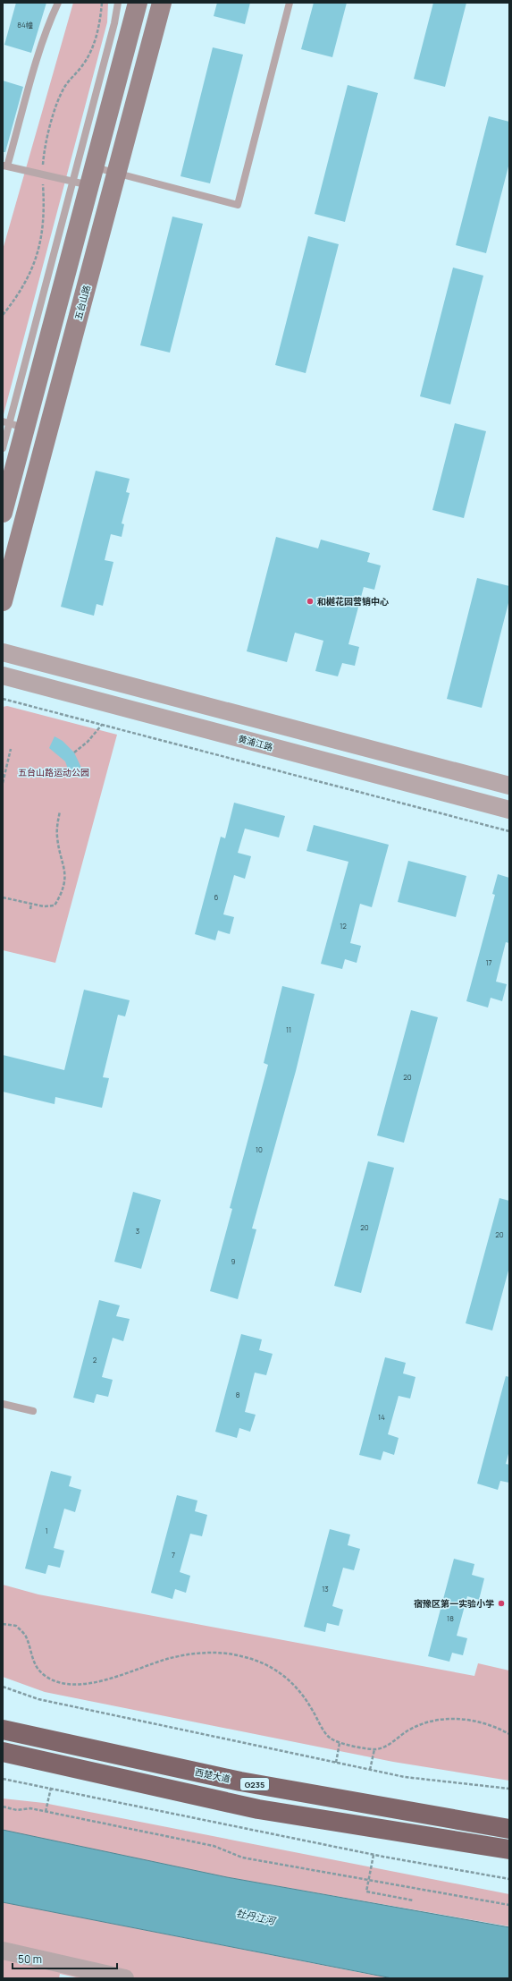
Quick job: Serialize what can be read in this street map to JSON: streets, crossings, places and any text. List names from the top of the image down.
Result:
{
  "streets": {
    "highway": ["西楚大道", "G235"],
    "main road": ["五台山路"],
    "street": ["黄浦江路"]
  },
  "water": ["牡丹江河"],
  "parks": ["五台山路运动公园"],
  "places": ["和樾花园营销中心", "宿豫区第一实验小学"],
  "house_numbers": [
    "84幢",
    "6",
    "12",
    "17",
    "11",
    "20",
    "10",
    "20",
    "3",
    "20",
    "9",
    "2",
    "8",
    "14",
    "1",
    "7",
    "13",
    "18"
  ],
  "scale_bar": "50 m"
}
